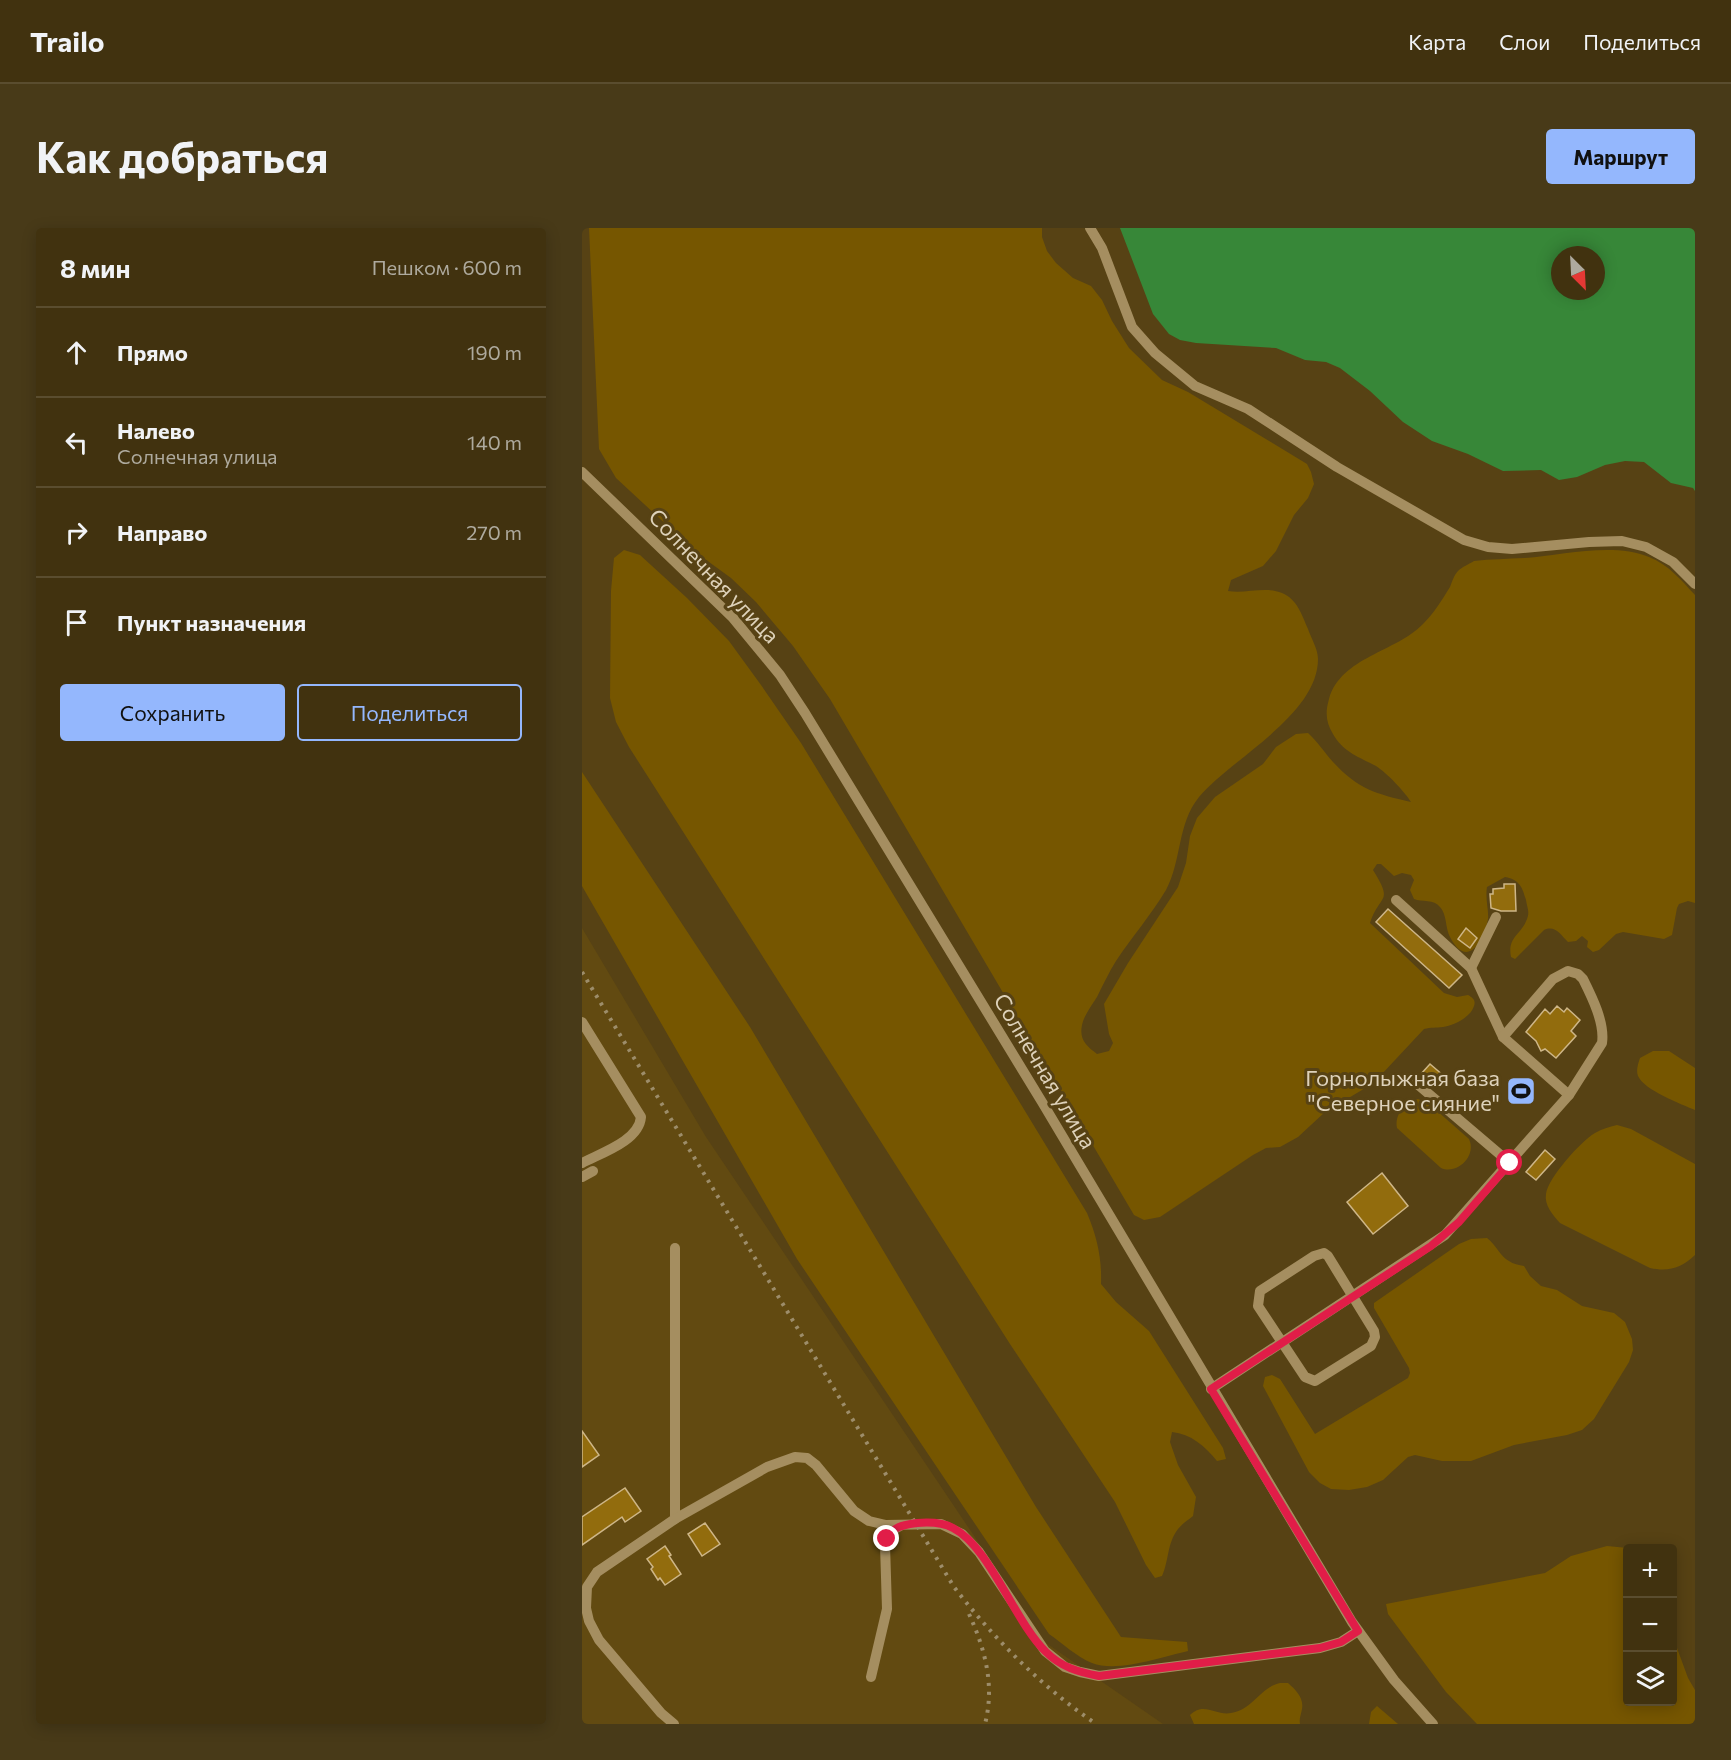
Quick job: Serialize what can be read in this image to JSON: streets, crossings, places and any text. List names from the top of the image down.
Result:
{
  "streets": {
    "street": ["Солнечная улица"]
  },
  "places": {
    "sports": ["Горнолыжная база \"Северное сияние\""]
  },
  "north": "bottom right",
  "page": {
    "header": "Trailo",
    "nav": ["Карта", "Слои", "Поделиться"],
    "buttons": [
      "Маршрут",
      ["Сохранить", "Поделиться"]
    ],
    "title": "Как добраться",
    "heading": ["8 мин", "Пешком · 600 m"],
    "list": [
      ["Прямо", "190 m"],
      ["Налево", "Солнечная улица", "140 m"],
      ["Направо", "270 m"],
      "Пункт назначения"
    ],
    "map_buttons": ["+", "−"]
  }
}
